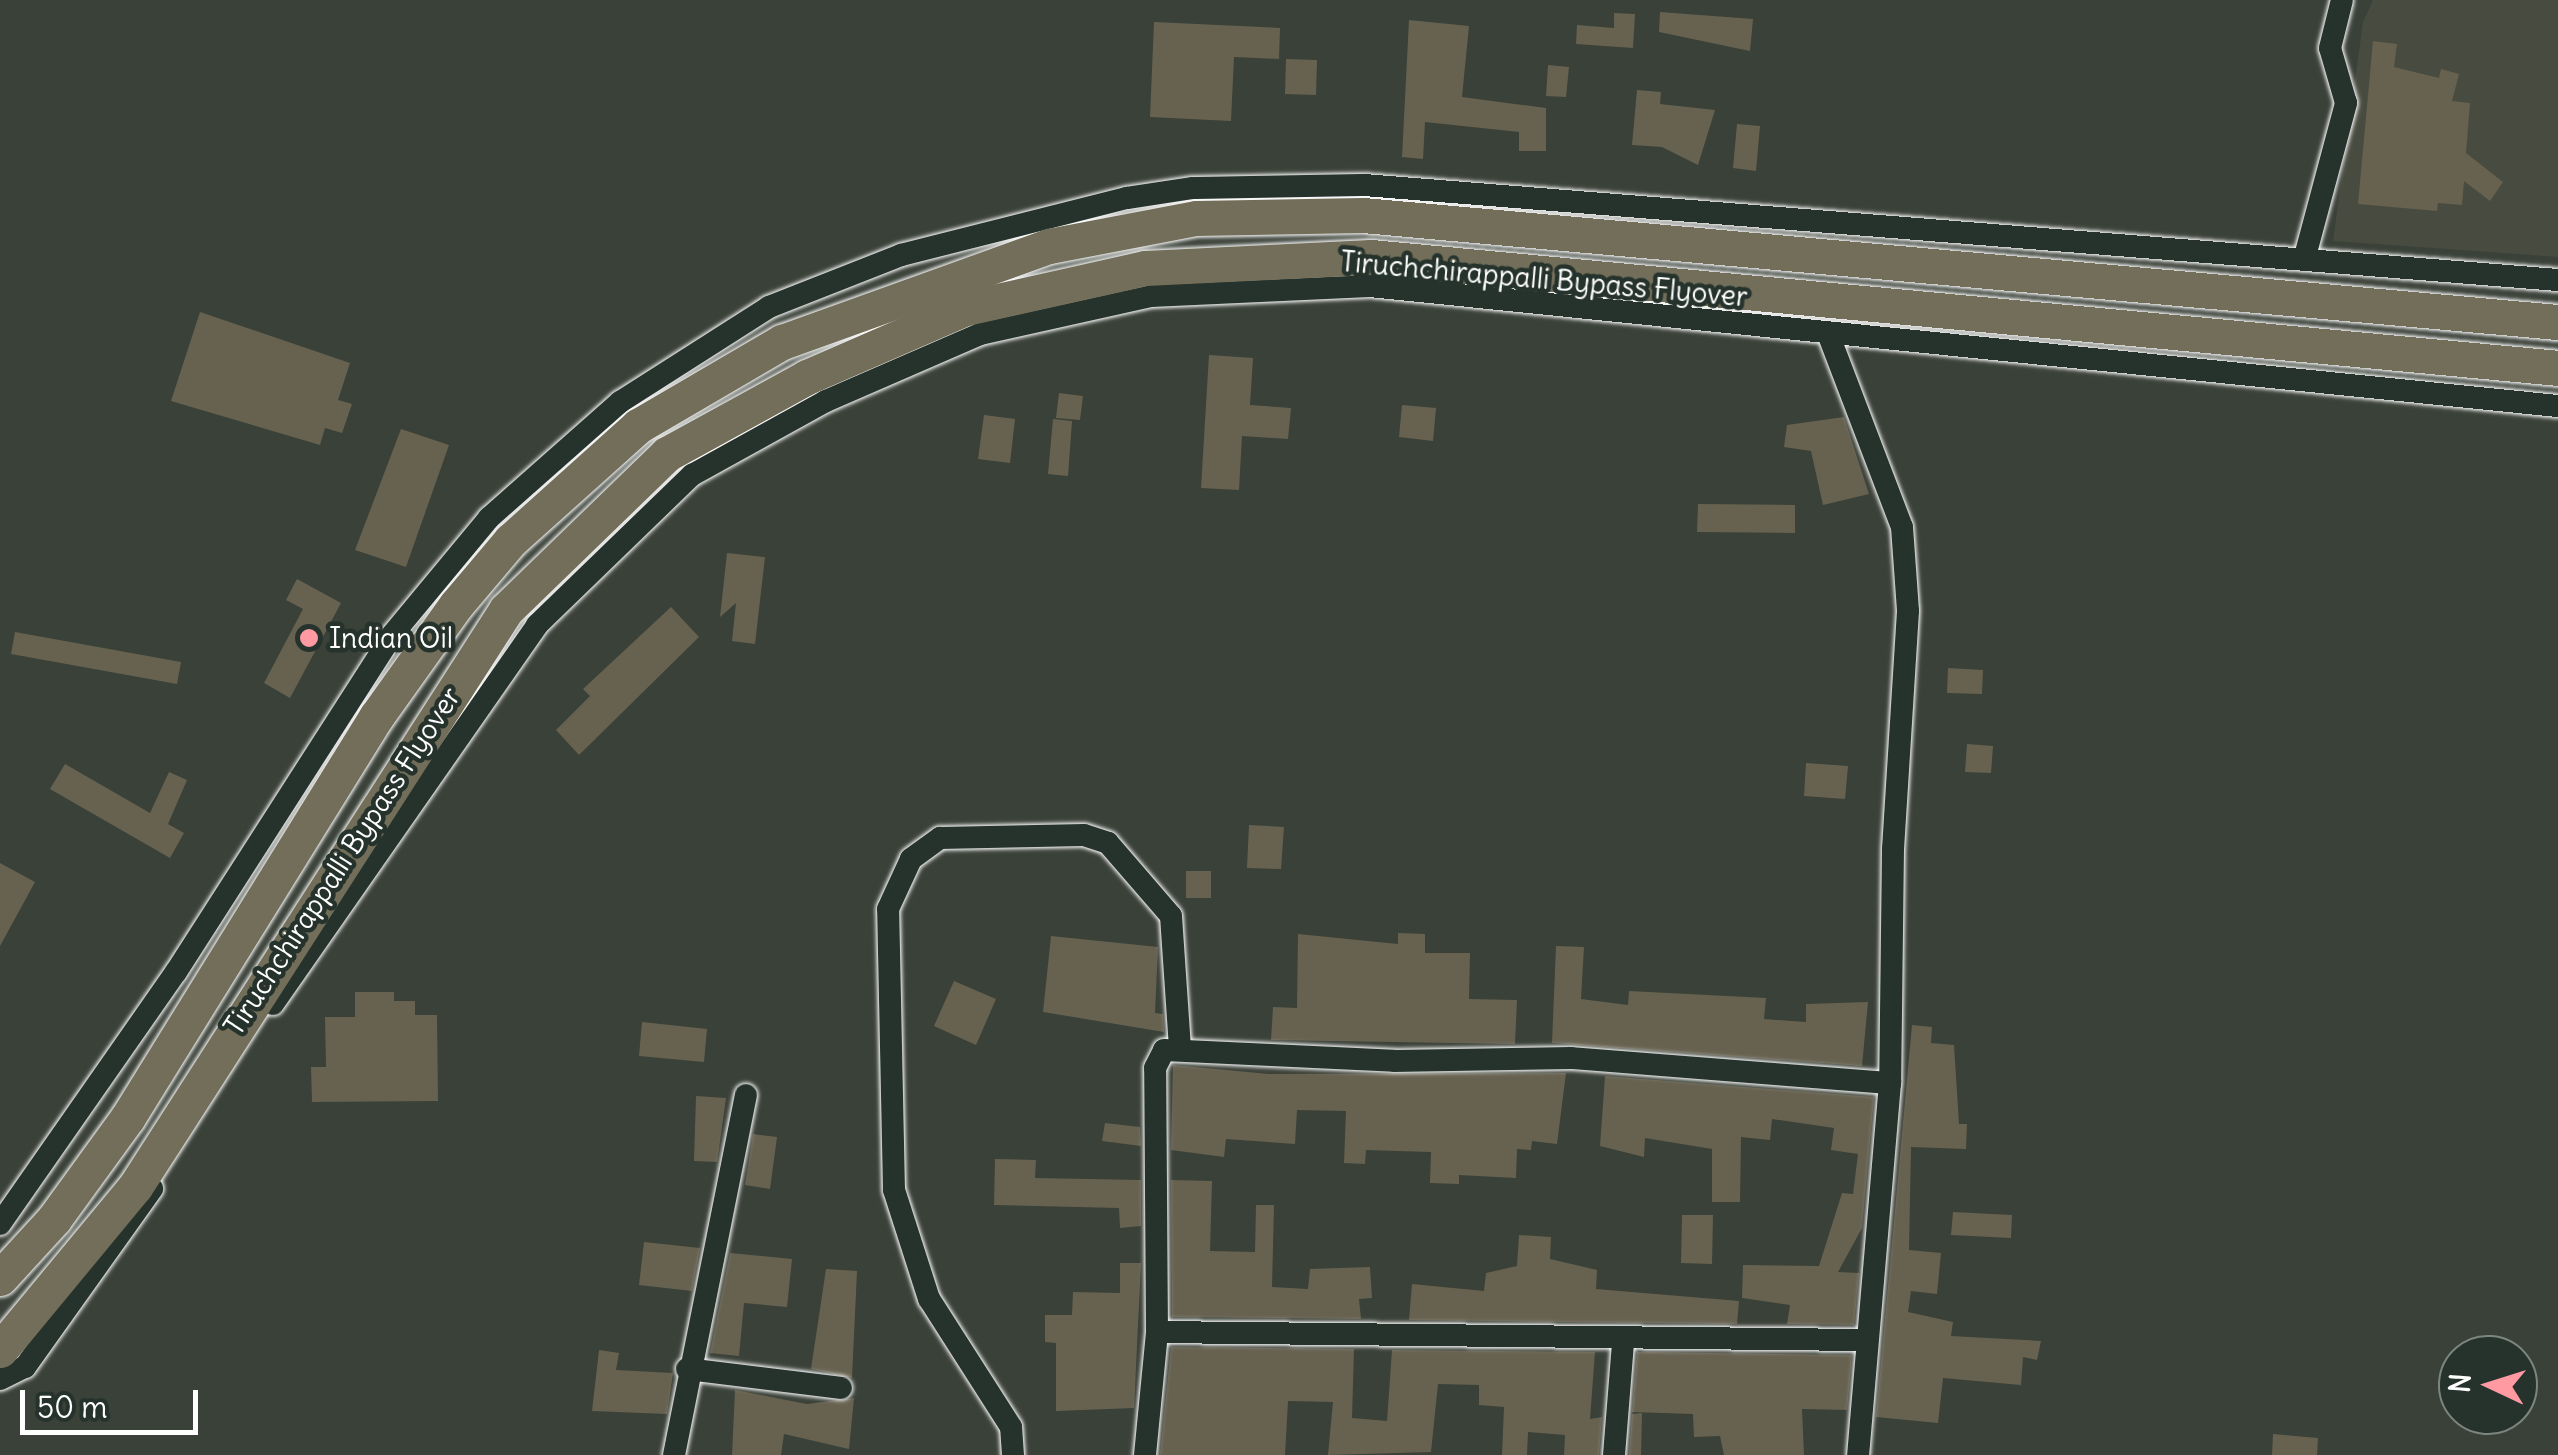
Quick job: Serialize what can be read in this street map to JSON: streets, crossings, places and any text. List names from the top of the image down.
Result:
{
  "streets": {
    "highway": ["Tiruchchirappalli Bypass Flyover"]
  },
  "places": ["Indian Oil"],
  "scale_bar": "50 m",
  "north": "left"
}
